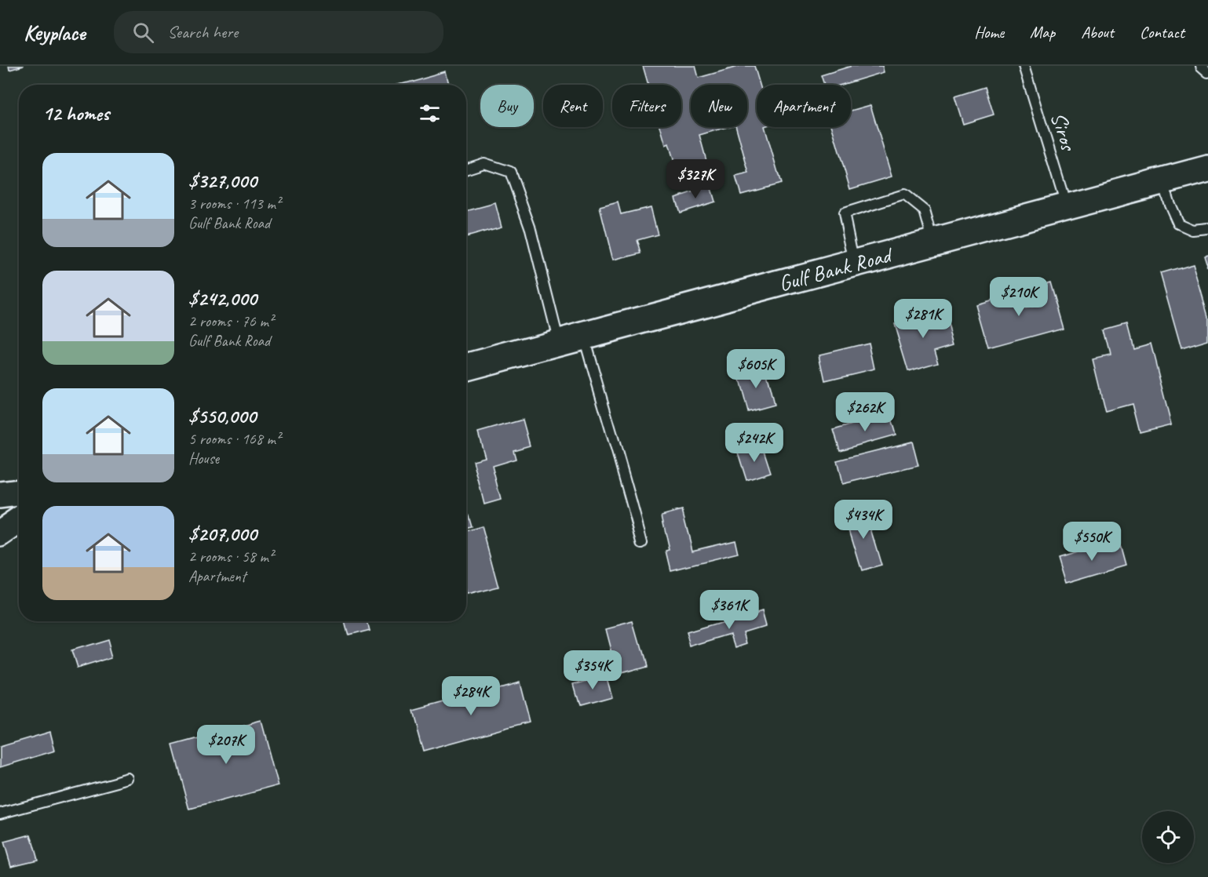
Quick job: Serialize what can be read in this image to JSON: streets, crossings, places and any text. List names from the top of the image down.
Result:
{
  "streets": {
    "main road": ["Gulf Bank Road"],
    "lane": ["Siros"]
  },
  "crossings": [
    ["Siros", "Gulf Bank Road"]
  ],
  "page": {
    "header": "Keyplace",
    "search": "Search here",
    "nav": [
      "Home",
      "Map",
      "About",
      "Contact"
    ],
    "chip": [
      "Buy",
      "Rent",
      "Filters",
      "New",
      "Apartment"
    ],
    "heading": "12 homes",
    "list": [
      {
        "name": "$327,000",
        "note": "3 rooms · 113 m² · Gulf Bank Road"
      },
      {
        "name": "$242,000",
        "note": "2 rooms · 76 m² · Gulf Bank Road"
      },
      {
        "name": "$550,000",
        "note": "5 rooms · 168 m² · House"
      },
      {
        "name": "$207,000",
        "note": "2 rooms · 58 m² · Apartment"
      }
    ],
    "price": [
      "$327K",
      "$210K",
      "$281K",
      "$605K",
      "$262K",
      "$242K",
      "$434K",
      "$550K",
      "$361K",
      "$354K",
      "$284K",
      "$207K"
    ]
  }
}
